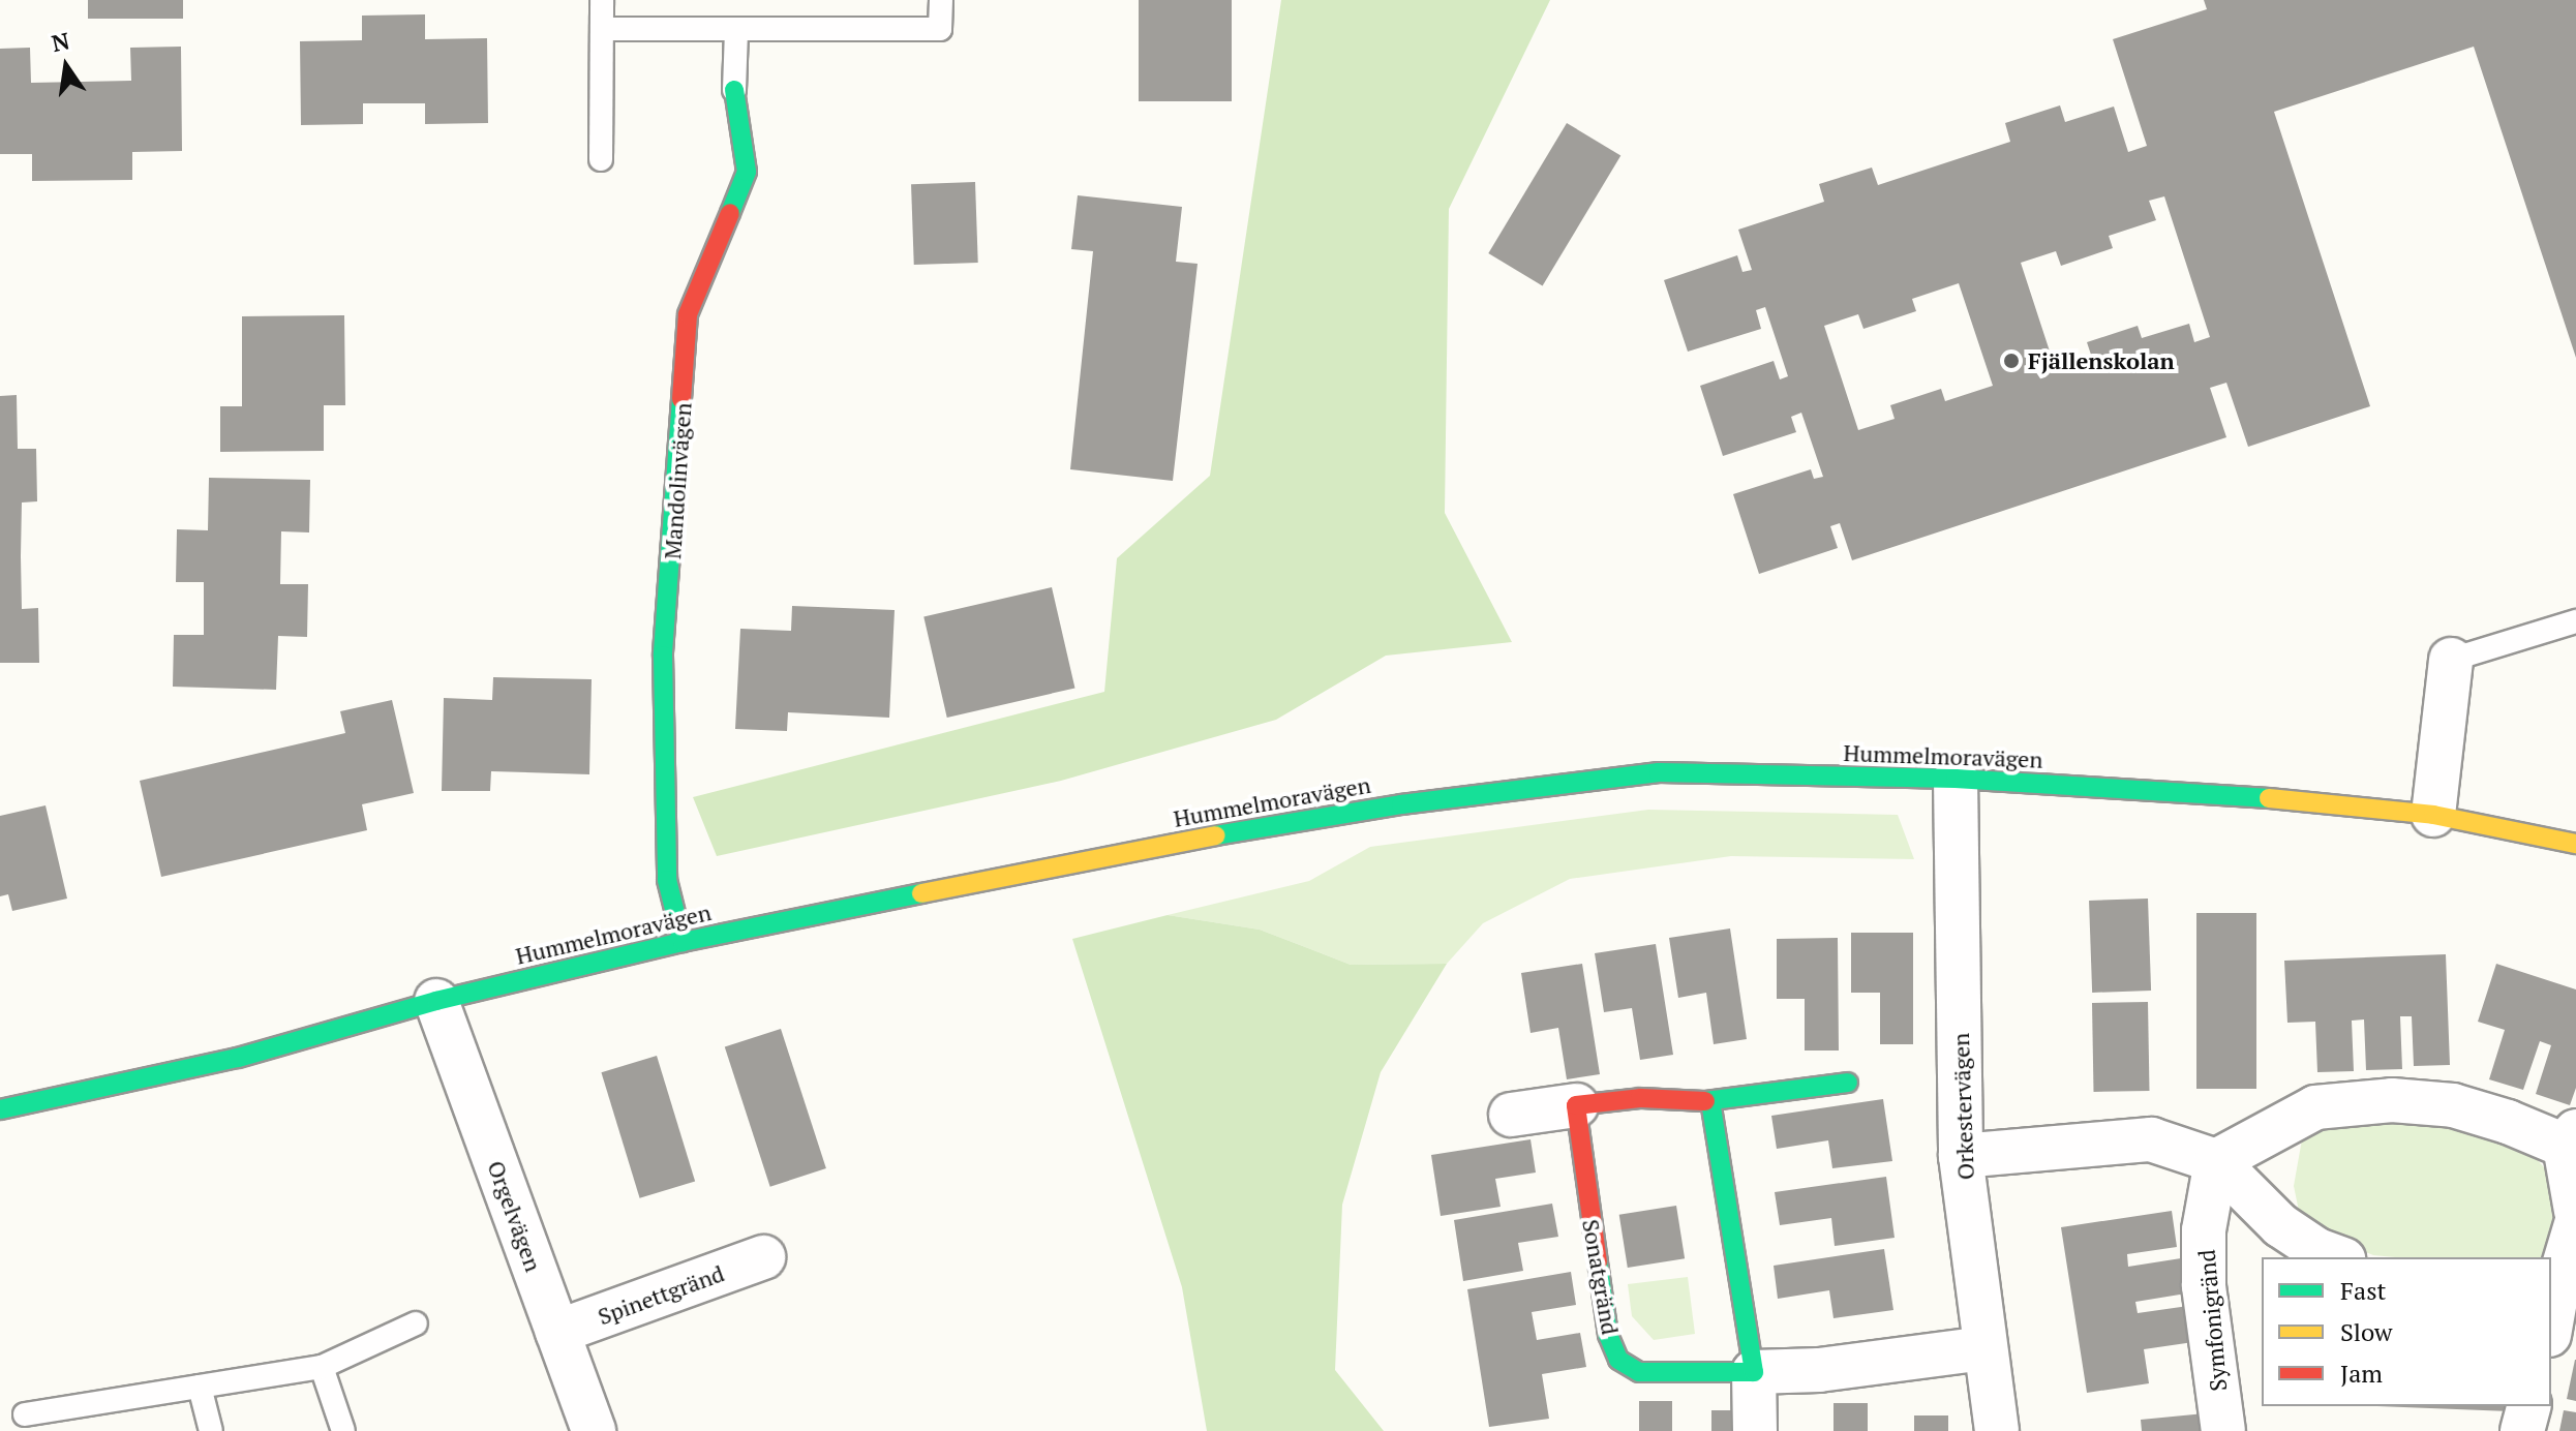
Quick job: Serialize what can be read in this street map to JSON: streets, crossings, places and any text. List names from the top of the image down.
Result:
{
  "streets": {
    "street": [
      "Mandolinvägen",
      "Hummelmoravägen",
      "Orkestervägen",
      "Orgelvägen",
      "Sonatgränd",
      "Spinettgränd",
      "Symfonigränd"
    ]
  },
  "crossings": [
    ["Mandolinvägen", "Hummelmoravägen"],
    ["Hummelmoravägen", "Orkestervägen"],
    ["Hummelmoravägen", "Orgelvägen"],
    ["Orkestervägen", "Sonatgränd"],
    ["Orgelvägen", "Spinettgränd"]
  ],
  "places": ["Fjällenskolan"],
  "legend": ["Fast", "Slow", "Jam"],
  "north": "top"
}
